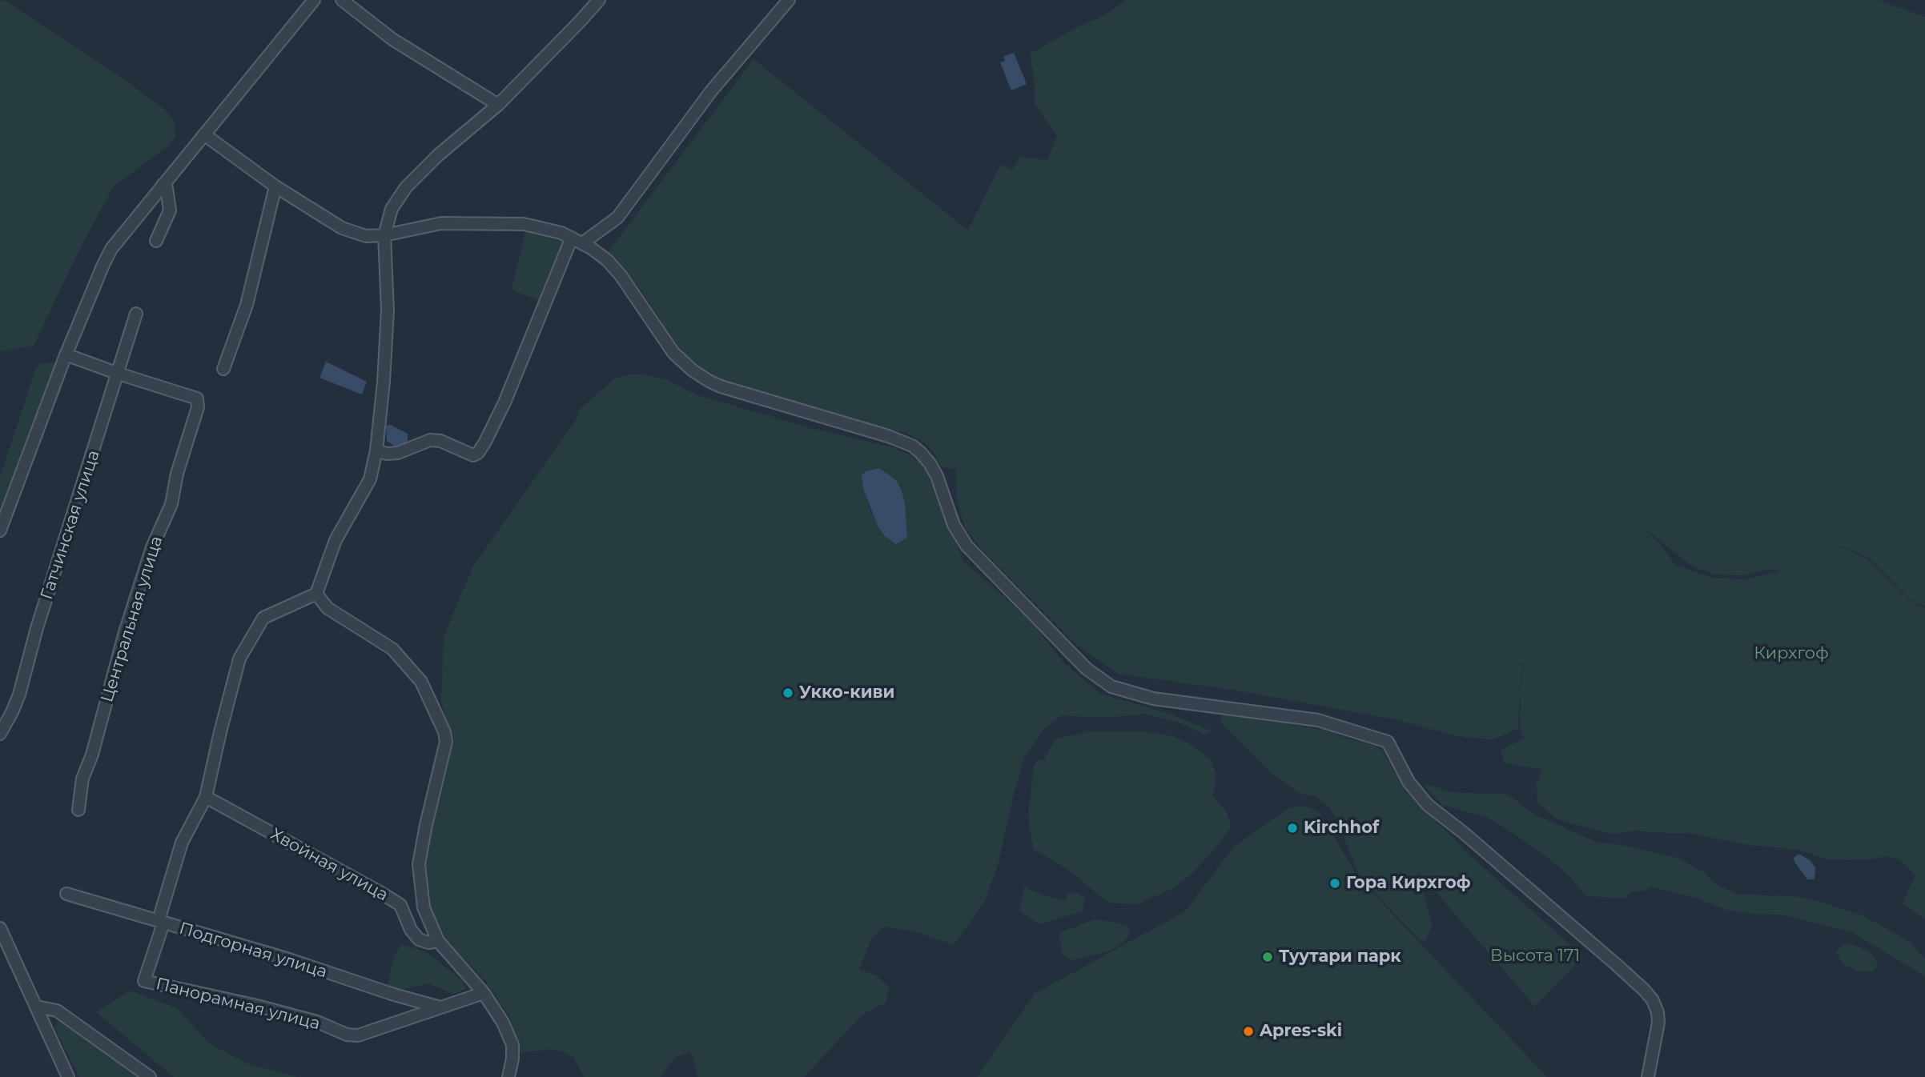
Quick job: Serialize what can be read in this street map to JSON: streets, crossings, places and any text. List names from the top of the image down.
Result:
{
  "streets": {
    "street": [
      "Гатчинская улица",
      "Центральная улица",
      "Хвойная улица",
      "Подгорная улица",
      "Панорамная улица"
    ]
  },
  "crossings": [
    ["Гатчинская улица", "Центральная улица"],
    ["Подгорная улица", "Панорамная улица"]
  ],
  "parks": ["Кирхгоф", "Высота 171"],
  "places": [
    "Укко-киви",
    "Kirchhof",
    "Гора Кирхгоф",
    "Туутари парк",
    "Apres-ski"
  ]
}
